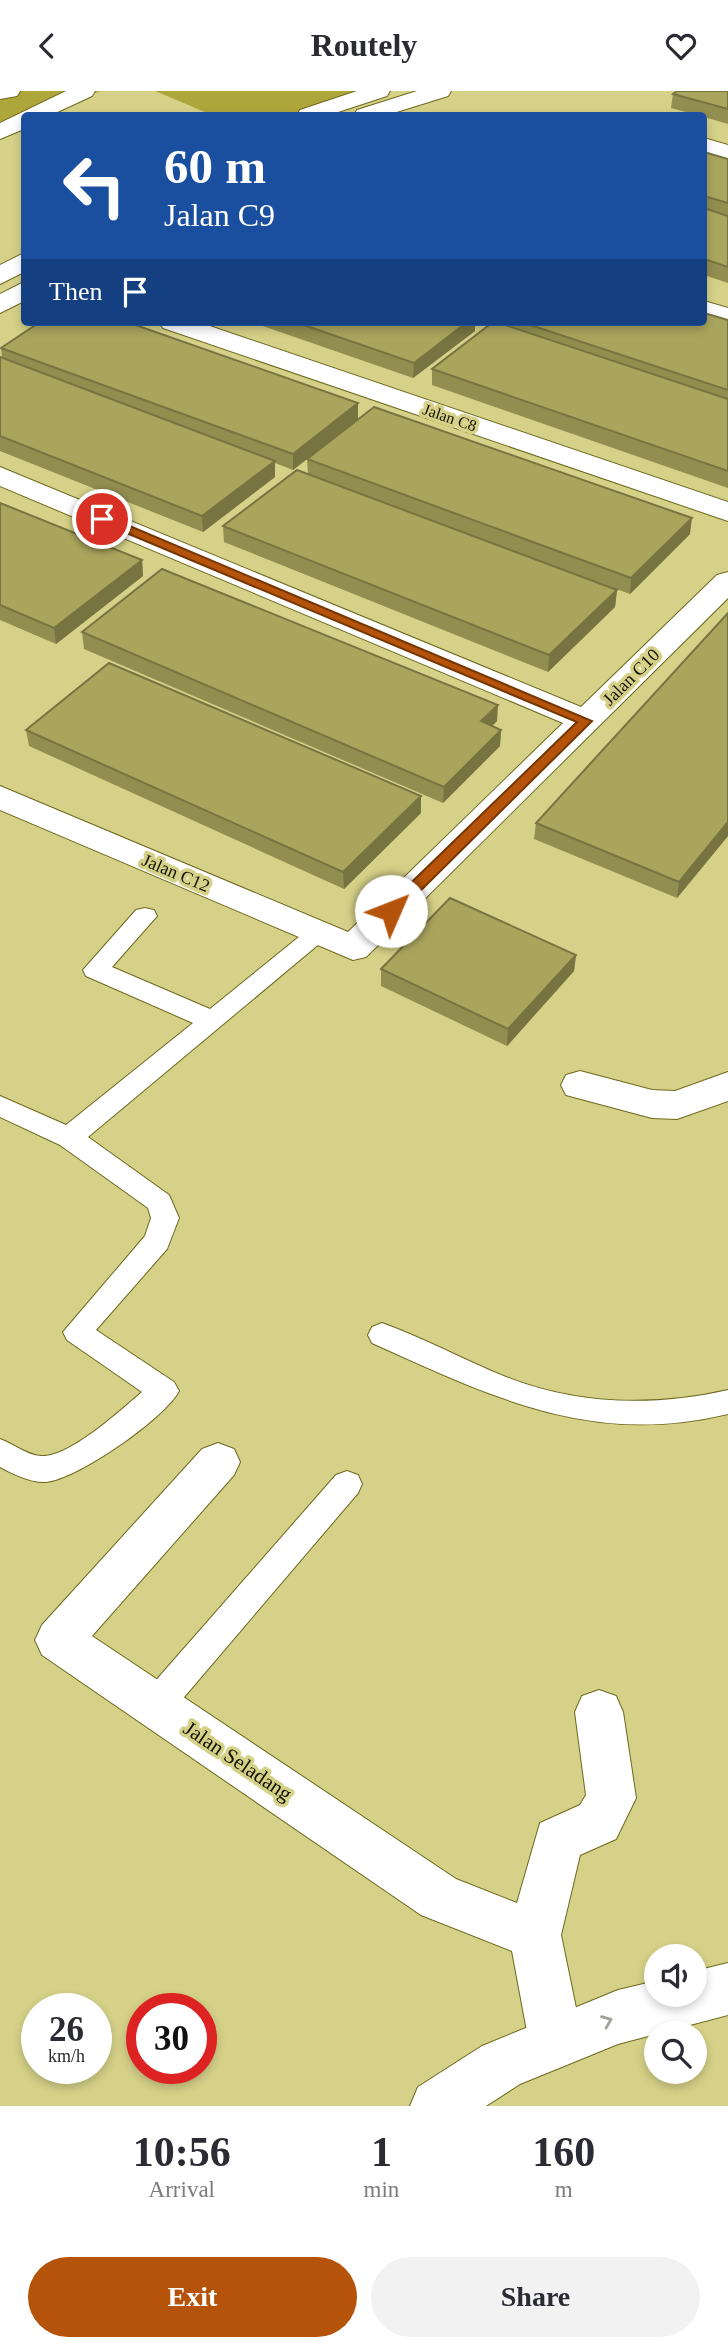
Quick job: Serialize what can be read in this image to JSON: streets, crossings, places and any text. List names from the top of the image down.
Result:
{
  "streets": {
    "street": [
      "Jalan C8",
      "Jalan C10",
      "Jalan C12",
      "Jalan Seladang"
    ]
  },
  "crossings": [
    ["Jalan C10", "Jalan C12"]
  ],
  "page": {
    "header": "Routely",
    "turn": ["60 m", "Jalan C9"],
    "then": "Then",
    "speed": "26 km/h",
    "limit": "30",
    "eta": [
      "10:56",
      "Arrival",
      "1",
      "min",
      "160",
      "m"
    ],
    "buttons": ["Exit", "Share"]
  }
}
